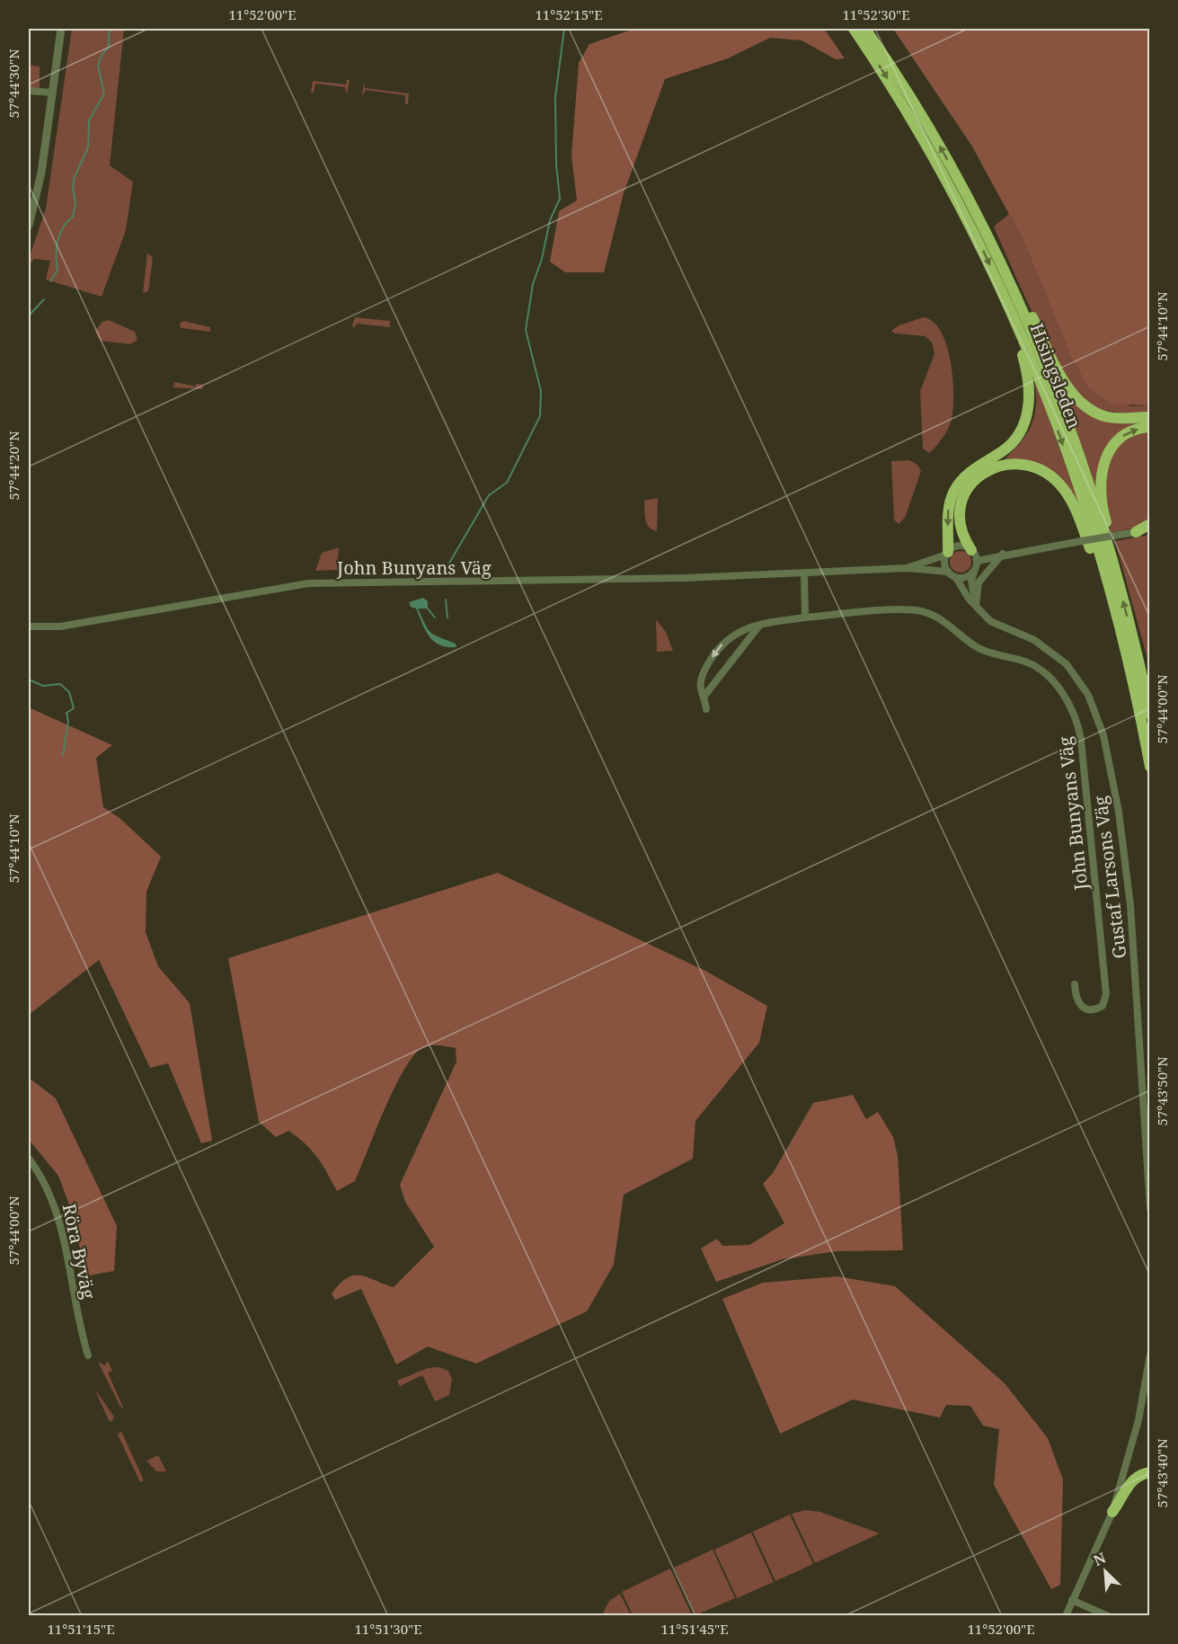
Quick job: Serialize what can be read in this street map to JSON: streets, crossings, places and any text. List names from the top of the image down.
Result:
{
  "streets": {
    "highway": ["Hisingsleden"],
    "street": ["John Bunyans Väg", "Gustaf Larsons Väg", "Röra Byväg"]
  },
  "crossings": [
    ["John Bunyans Väg", "Gustaf Larsons Väg"]
  ],
  "north": "top left",
  "coordinates": [
    "11°52'00\"E",
    "11°52'15\"E",
    "11°52'30\"E",
    "57°44'30\"N",
    "57°44'10\"N",
    "57°44'20\"N",
    "57°44'00\"N",
    "57°43'50\"N",
    "57°43'40\"N",
    "11°51'15\"E",
    "11°51'30\"E",
    "11°51'45\"E"
  ]
}
